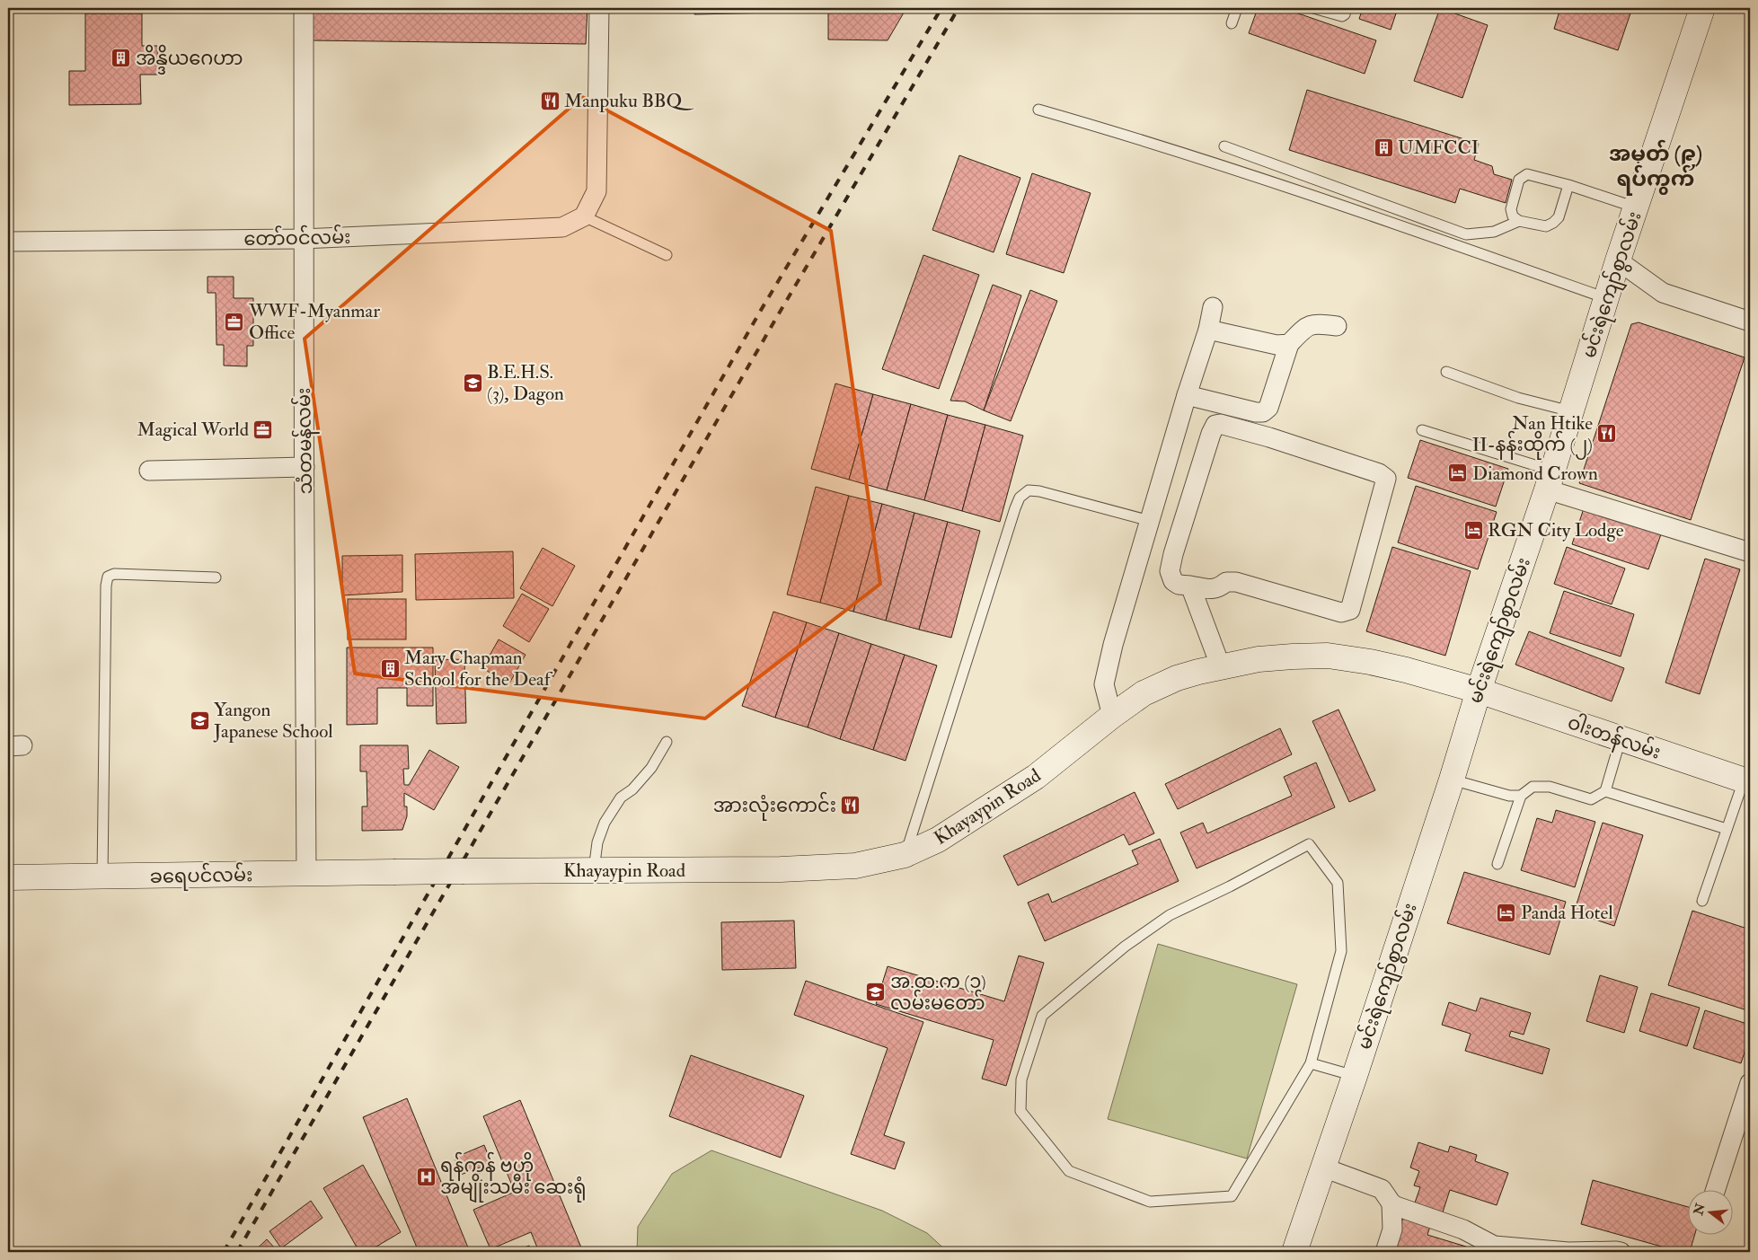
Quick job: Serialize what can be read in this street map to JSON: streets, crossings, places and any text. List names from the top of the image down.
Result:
{
  "streets": {
    "main road": [
      "မင်းရဲကျော်စွာလမ်း",
      "ဝါးတန်လမ်း",
      "Khayaypin Road",
      "ခရေပင်လမ်း"
    ],
    "street": ["တော်ဝင်လမ်း", "သံတမန်လမ်း"]
  },
  "crossings": [
    ["တော်ဝင်လမ်း", "သံတမန်လမ်း"],
    ["မင်းရဲကျော်စွာလမ်း", "ဝါးတန်လမ်း"],
    ["မင်းရဲကျော်စွာလမ်း", "Khayaypin Road"],
    ["သံတမန်လမ်း", "ခရေပင်လမ်း"],
    ["ဝါးတန်လမ်း", "Khayaypin Road"],
    ["Khayaypin Road", "ခရေပင်လမ်း"]
  ],
  "districts": ["အမှတ် (၉) ရပ်ကွက်"],
  "places": {
    "building": ["အိန္ဒိယဂေဟာ", "UMFCCI", "Mary Chapman School for the Deaf"],
    "restaurant": ["Manpuku BBQ", "Nan Htike II-နန်းထိုက် (၂)", "အားလုံးကောင်း"],
    "office": ["WWF-Myanmar Office", "Magical World"],
    "school or university": ["B.E.H.S. (3), Dagon", "Yangon Japanese School", "အ.ထ.က (၁) လမ်းမတော်"],
    "hotel": ["Diamond Crown", "RGN City Lodge", "Panda Hotel"],
    "hospital": ["ရန်ကုန် ဗဟို အမျိုးသမီး ဆေးရုံ"]
  },
  "north": "left"
}
